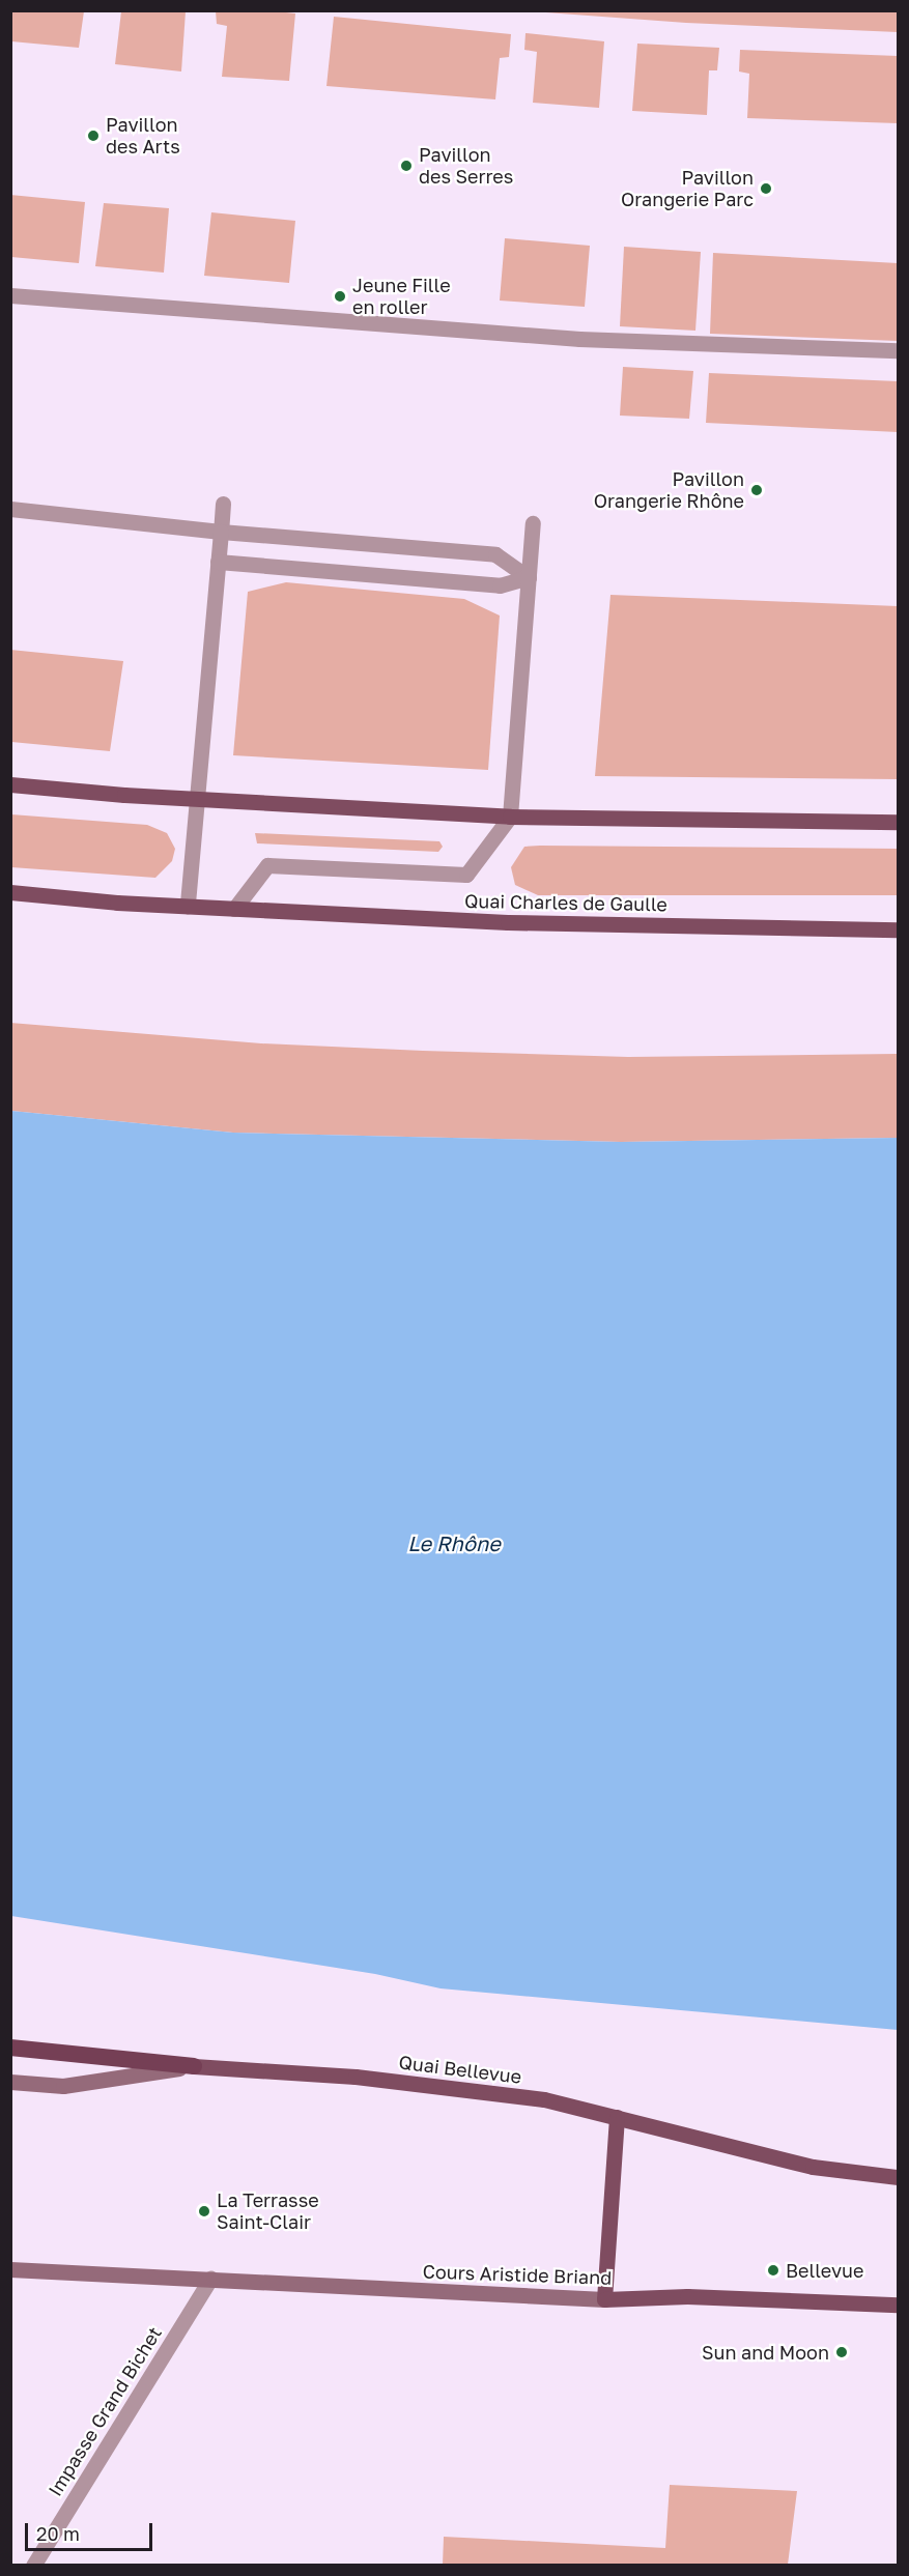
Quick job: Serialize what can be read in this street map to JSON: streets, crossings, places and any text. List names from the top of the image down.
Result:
{
  "streets": {
    "highway": ["Quai Bellevue"],
    "main road": ["Quai Charles de Gaulle", "Cours Aristide Briand"],
    "street": ["Impasse Grand Bichet"]
  },
  "crossings": [
    ["Cours Aristide Briand", "Impasse Grand Bichet"]
  ],
  "water": ["Le Rhône"],
  "places": [
    "Pavillon des Arts",
    "Pavillon des Serres",
    "Pavillon Orangerie Parc",
    "Jeune Fille en roller",
    "Pavillon Orangerie Rhône",
    "La Terrasse Saint-Clair",
    "Bellevue",
    "Sun and Moon"
  ],
  "scale_bar": "20 m"
}
